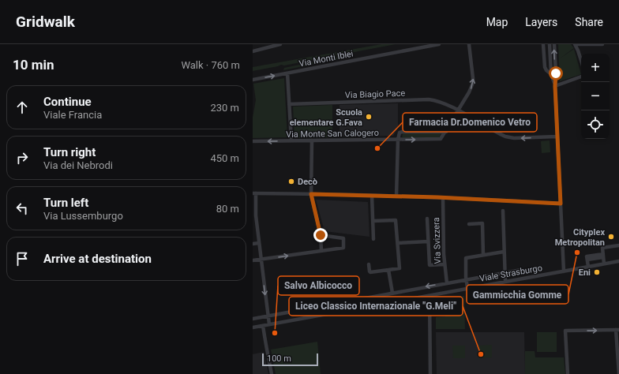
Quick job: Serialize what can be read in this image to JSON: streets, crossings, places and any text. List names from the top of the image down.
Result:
{
  "streets": {
    "street": [
      "Via Monti Iblei",
      "Via Biagio Pace",
      "Via Monte San Calogero",
      "Via Svizzera",
      "Viale Strasburgo"
    ]
  },
  "crossings": [
    ["Via Biagio Pace", "Via Monte San Calogero"],
    ["Via Svizzera", "Viale Strasburgo"]
  ],
  "one_way": ["Via Biagio Pace"],
  "places": [
    "Scuola elementare G.Fava",
    "Farmacia Dr.Domenico Vetro",
    "Decò",
    "Cityplex Metropolitan",
    "Gammicchia Gomme",
    "Eni",
    "Salvo Albicocco",
    "Liceo Classico Internazionale \"G.Meli\""
  ],
  "scale_bar": "100 m",
  "page": {
    "header": "Gridwalk",
    "nav": ["Map", "Layers", "Share"],
    "heading": ["10 min", "Walk · 760 m"],
    "map_buttons": ["+", "−"],
    "list": [
      ["Continue", "Viale Francia", "230 m"],
      ["Turn right", "Via dei Nebrodi", "450 m"],
      ["Turn left", "Via Lussemburgo", "80 m"],
      "Arrive at destination"
    ],
    "scale": "100 m"
  }
}
